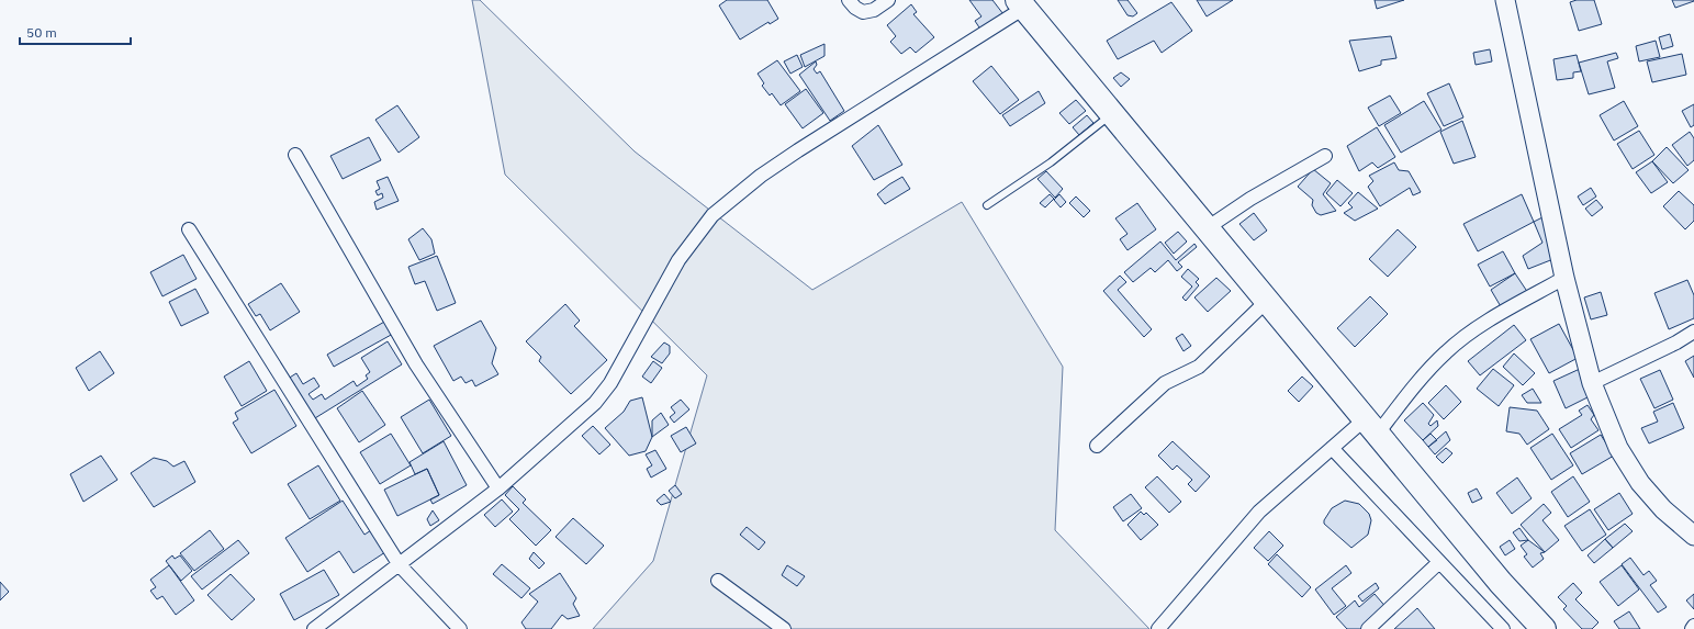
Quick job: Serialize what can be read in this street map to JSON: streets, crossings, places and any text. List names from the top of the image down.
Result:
{
  "scale_bar": "50 m"
}
